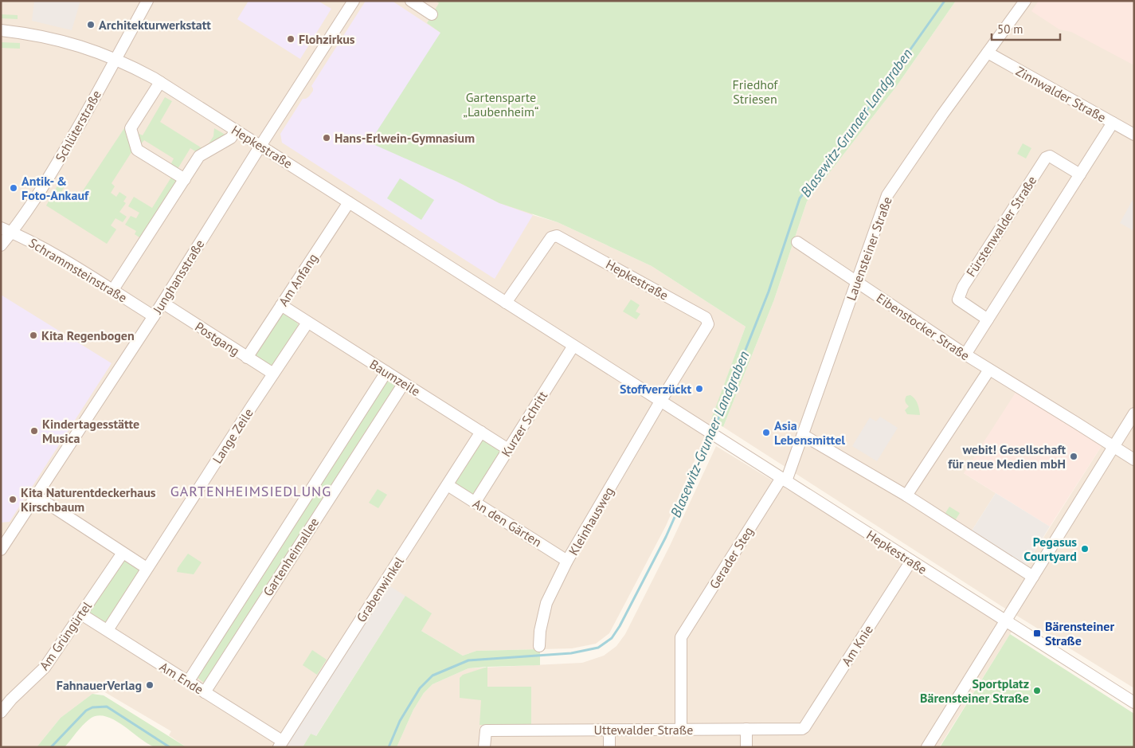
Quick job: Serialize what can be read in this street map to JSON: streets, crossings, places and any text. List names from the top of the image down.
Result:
{
  "streets": {
    "street": [
      "Zinnwalder Straße",
      "Schlüterstraße",
      "Hepkestraße",
      "Fürstenwalder Straße",
      "Lauensteiner Straße",
      "Schrammsteinstraße",
      "Junghansstraße",
      "Am Anfang",
      "Eibenstocker Straße",
      "Postgang",
      "Baumzeile",
      "Kurzer Schritt",
      "Lange Zeile",
      "Kleinhausweg",
      "An den Gärten",
      "Gartenheimallee",
      "Gerader Steg",
      "Grabenwinkel",
      "Am Grüngürtel",
      "Am Knie",
      "Am Ende",
      "Uttewalder Straße"
    ]
  },
  "crossings": [
    ["Zinnwalder Straße", "Lauensteiner Straße"],
    ["Schlüterstraße", "Hepkestraße"],
    ["Schlüterstraße", "Schrammsteinstraße"],
    ["Hepkestraße", "Lauensteiner Straße"],
    ["Hepkestraße", "Junghansstraße"],
    ["Hepkestraße", "Am Anfang"],
    ["Hepkestraße", "Kurzer Schritt"],
    ["Hepkestraße", "Kleinhausweg"],
    ["Hepkestraße", "Gerader Steg"],
    ["Hepkestraße", "Am Knie"],
    ["Lauensteiner Straße", "Eibenstocker Straße"],
    ["Lauensteiner Straße", "Gerader Steg"],
    ["Schrammsteinstraße", "Junghansstraße"],
    ["Junghansstraße", "Postgang"],
    ["Am Anfang", "Postgang"],
    ["Am Anfang", "Baumzeile"],
    ["Postgang", "Lange Zeile"],
    ["Baumzeile", "Kurzer Schritt"],
    ["Baumzeile", "Lange Zeile"],
    ["Baumzeile", "Gartenheimallee"],
    ["Baumzeile", "Grabenwinkel"],
    ["Kurzer Schritt", "An den Gärten"],
    ["Lange Zeile", "Am Ende"],
    ["Kleinhausweg", "An den Gärten"],
    ["An den Gärten", "Grabenwinkel"],
    ["Gartenheimallee", "Am Ende"],
    ["Gerader Steg", "Uttewalder Straße"],
    ["Grabenwinkel", "Am Ende"],
    ["Am Grüngürtel", "Am Ende"],
    ["Am Knie", "Uttewalder Straße"]
  ],
  "districts": ["GARTENHEIMSIEDLUNG"],
  "water": ["Blasewitz‐Grunaer Landgraben"],
  "parks": ["Friedhof Striesen", "Gartensparte „Laubenheim“"],
  "places": {
    "other": [
      "Architekturwerkstatt",
      "Flohzirkus",
      "Hans-Erlwein-Gymnasium",
      "Antik- & Foto-Ankauf",
      "Kita Regenbogen",
      "Stoffverzückt",
      "Kindertagesstätte Musica",
      "Asia Lebensmittel",
      "webit! Gesellschaft für neue Medien mbH",
      "Kita Naturentdeckerhaus Kirschbaum",
      "Pegasus Courtyard",
      "FahnauerVerlag",
      "Sportplatz Bärensteiner Straße"
    ],
    "transit": ["Bärensteiner Straße"]
  },
  "scale_bar": "50 m"
}
